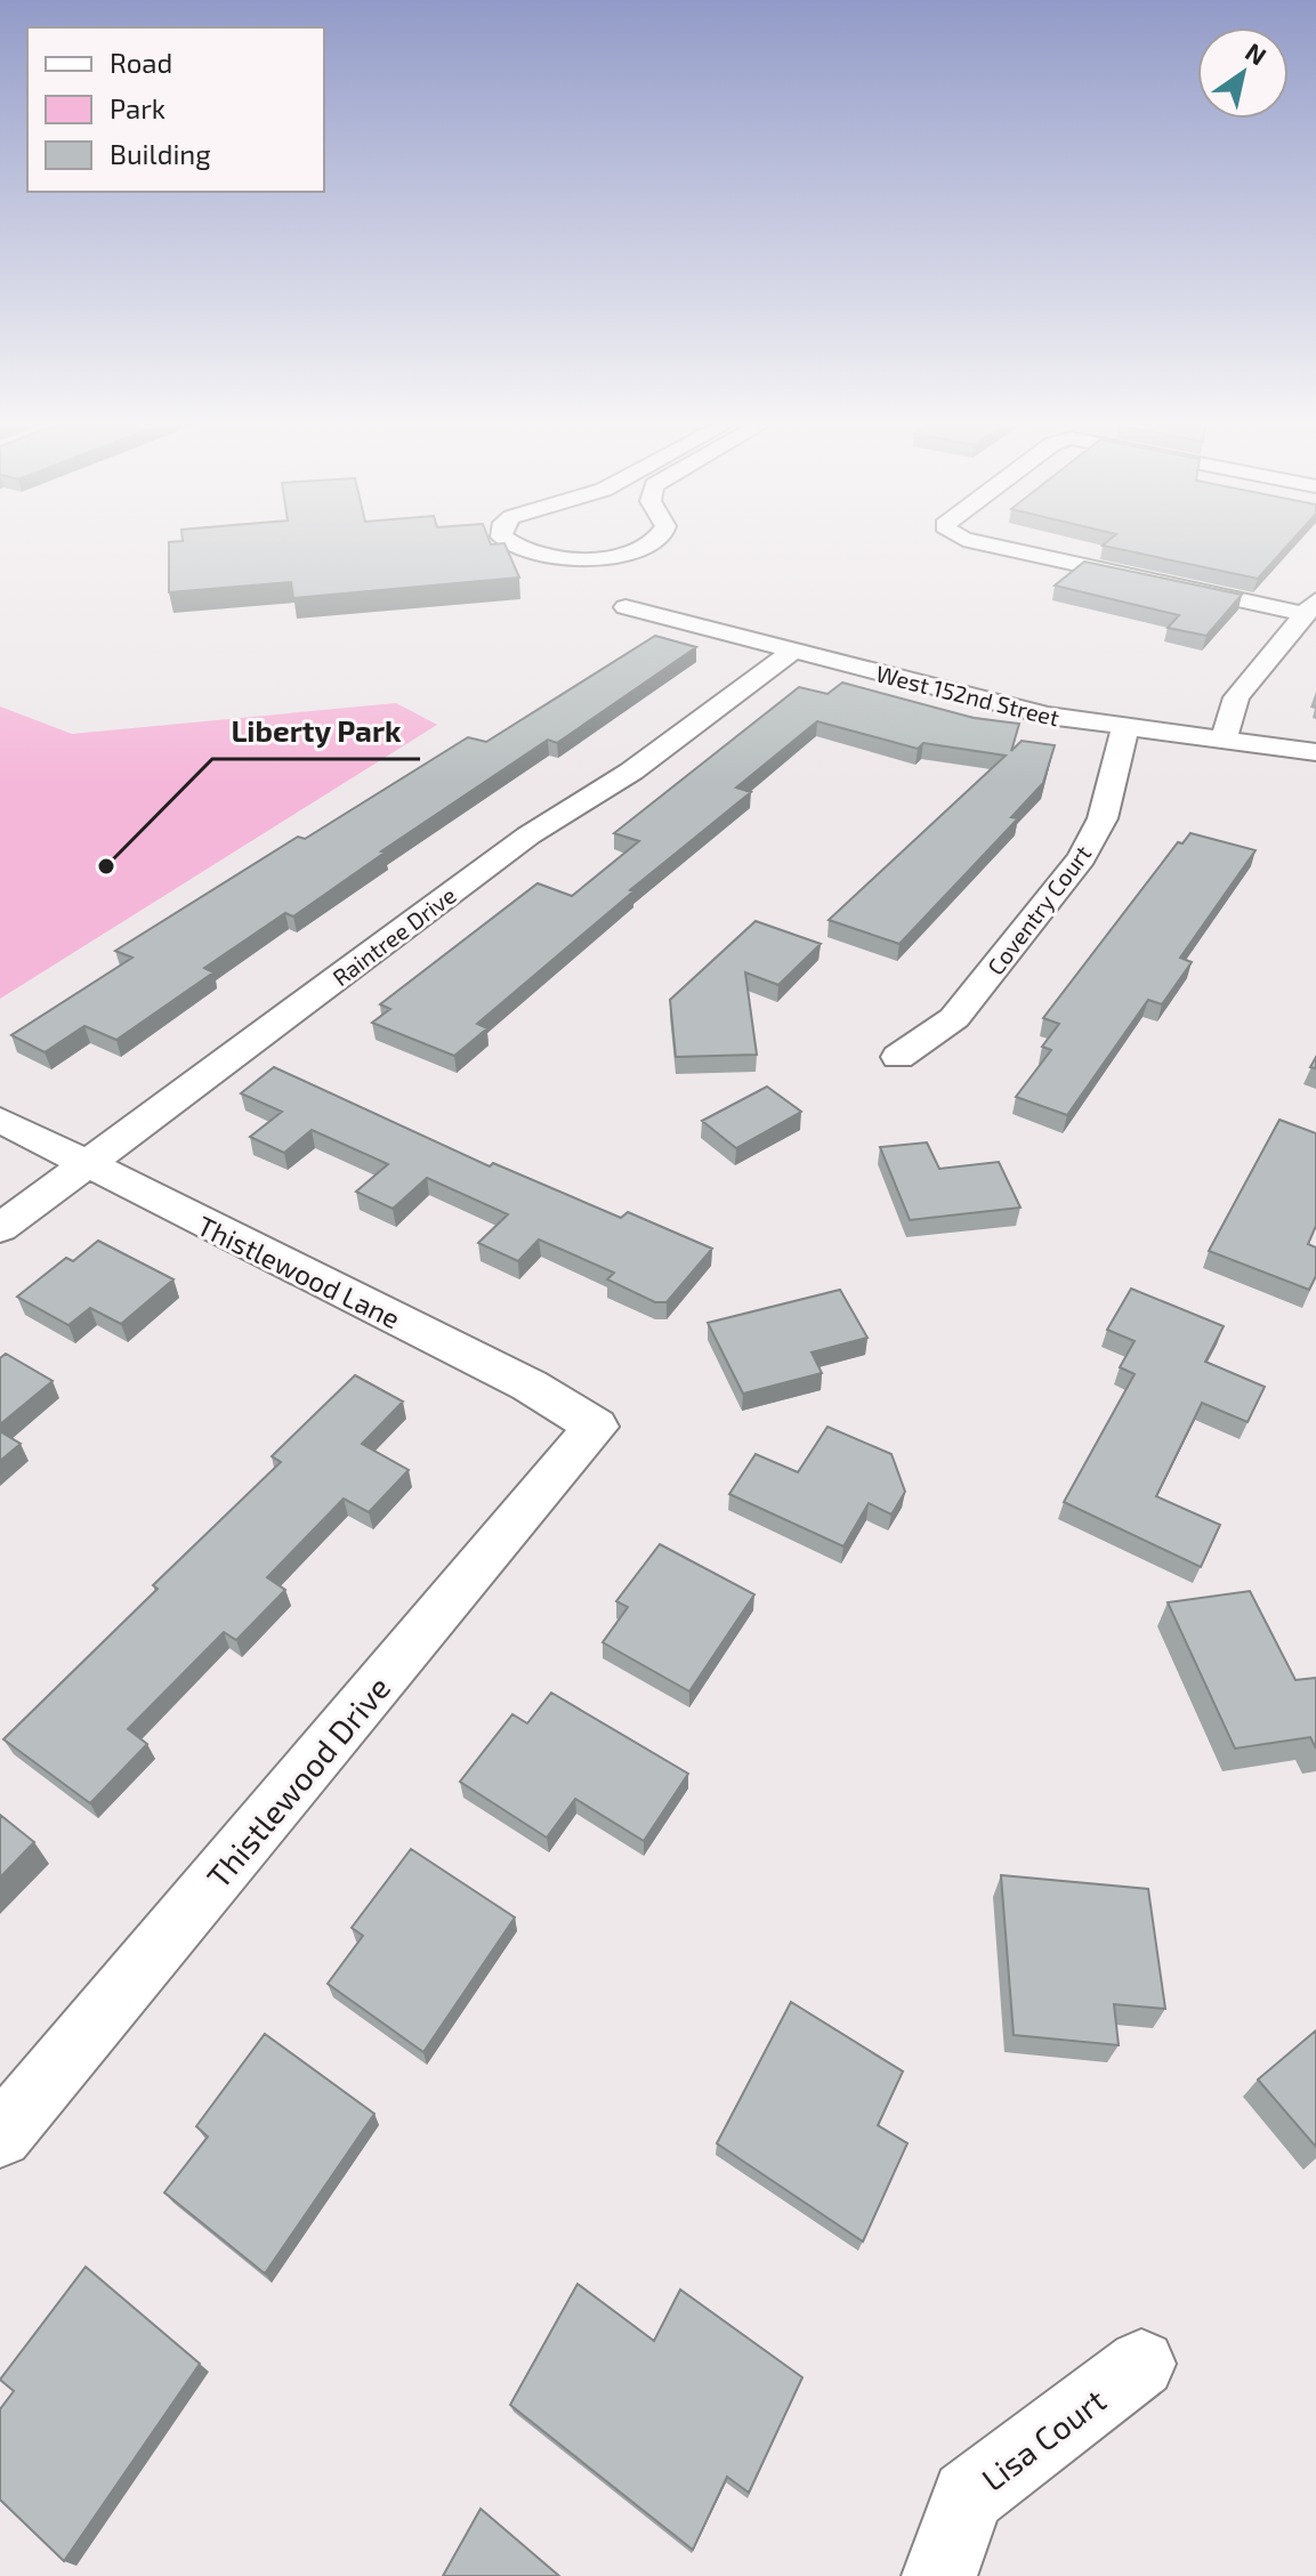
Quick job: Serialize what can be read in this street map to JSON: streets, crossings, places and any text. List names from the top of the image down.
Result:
{
  "streets": {
    "street": [
      "West 152nd Street",
      "Coventry Court",
      "Raintree Drive",
      "Thistlewood Lane",
      "Thistlewood Drive",
      "Lisa Court"
    ]
  },
  "crossings": [
    ["West 152nd Street", "Coventry Court"],
    ["West 152nd Street", "Raintree Drive"],
    ["Raintree Drive", "Thistlewood Lane"],
    ["Thistlewood Lane", "Thistlewood Drive"]
  ],
  "places": ["Liberty Park"],
  "legend": ["Road", "Park", "Building"],
  "north": "top right"
}
